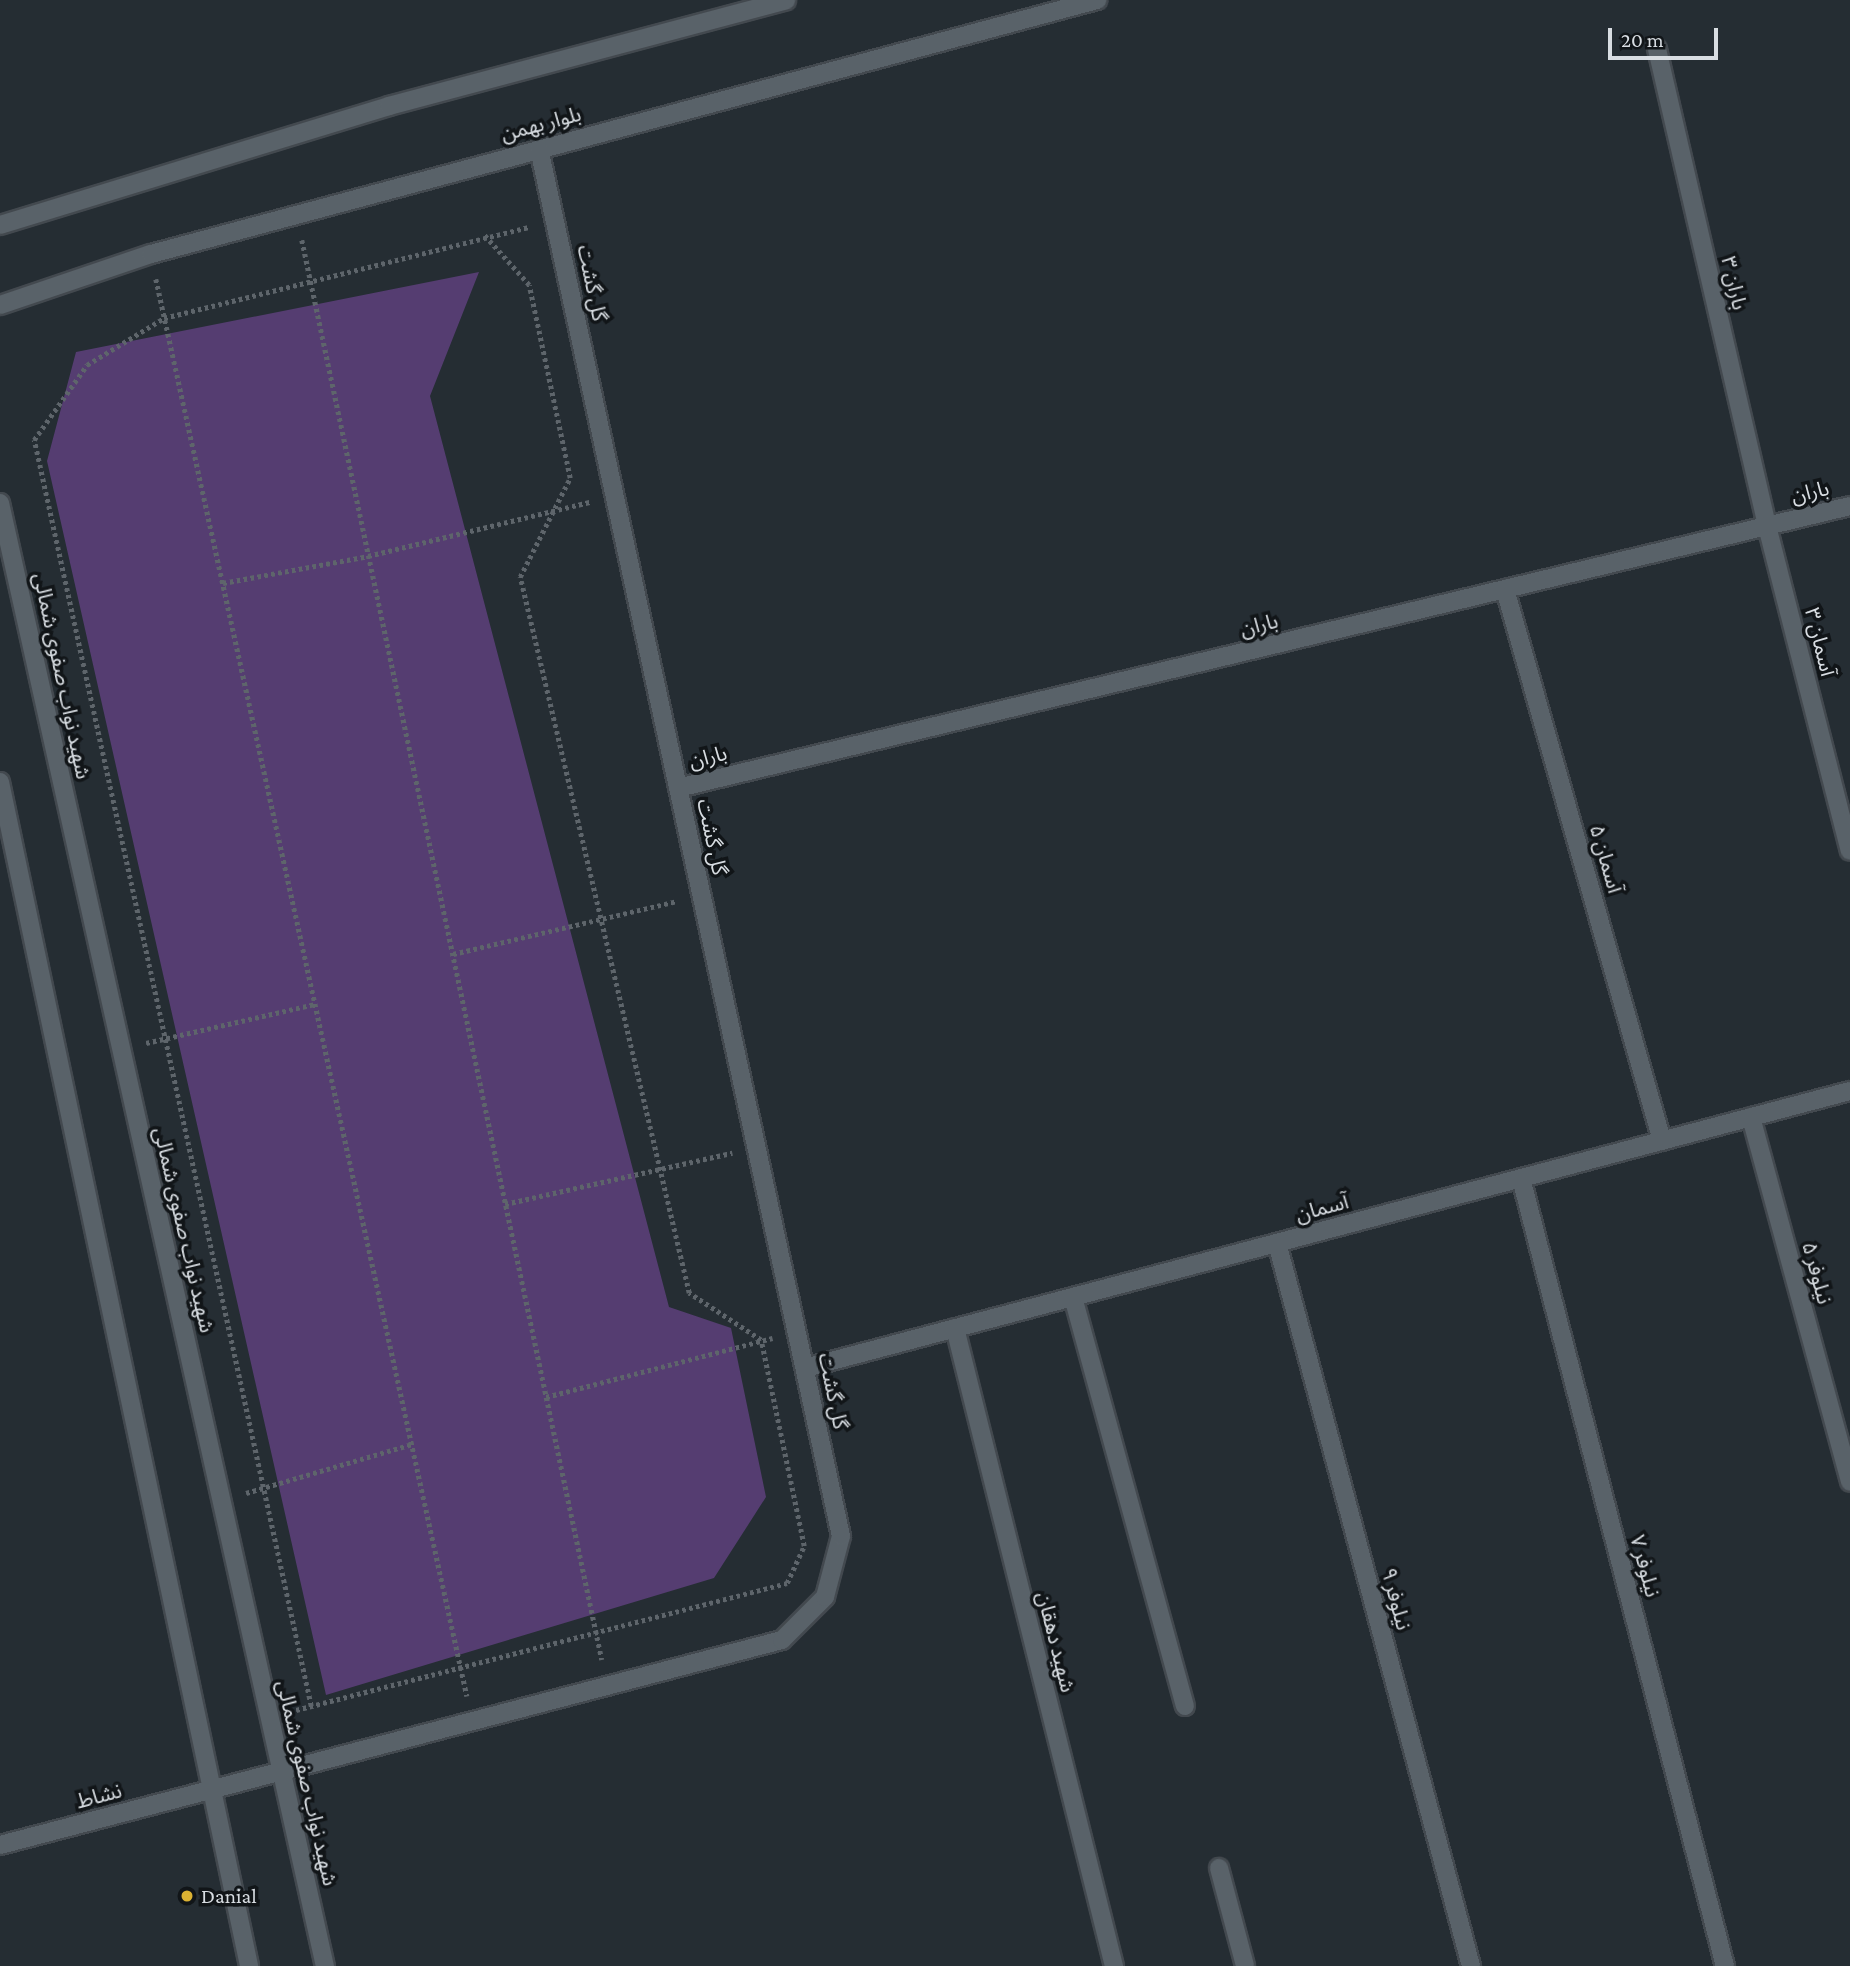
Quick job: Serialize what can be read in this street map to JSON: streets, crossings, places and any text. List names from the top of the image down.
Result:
{
  "streets": {
    "street": [
      "بلوار بهمن",
      "گل گشت",
      "باران ۳",
      "باران",
      "آسمان ۳",
      "شهید نواب صفوی شمالی",
      "آسمان ۵",
      "آسمان",
      "نیلوفر ۵",
      "نیلوفر ۷",
      "نیلوفر ۹",
      "شهید دهقان",
      "نشاط"
    ]
  },
  "crossings": [
    ["بلوار بهمن", "گل گشت"],
    ["گل گشت", "باران"],
    ["گل گشت", "آسمان"],
    ["گل گشت", "نشاط"],
    ["باران ۳", "باران"],
    ["باران ۳", "آسمان ۳"],
    ["باران", "آسمان ۳"],
    ["باران", "آسمان ۵"],
    ["شهید نواب صفوی شمالی", "نشاط"],
    ["آسمان ۵", "آسمان"],
    ["آسمان", "نیلوفر ۵"],
    ["آسمان", "نیلوفر ۷"],
    ["آسمان", "نیلوفر ۹"],
    ["آسمان", "شهید دهقان"]
  ],
  "places": ["Danial"],
  "scale_bar": "20 m"
}
